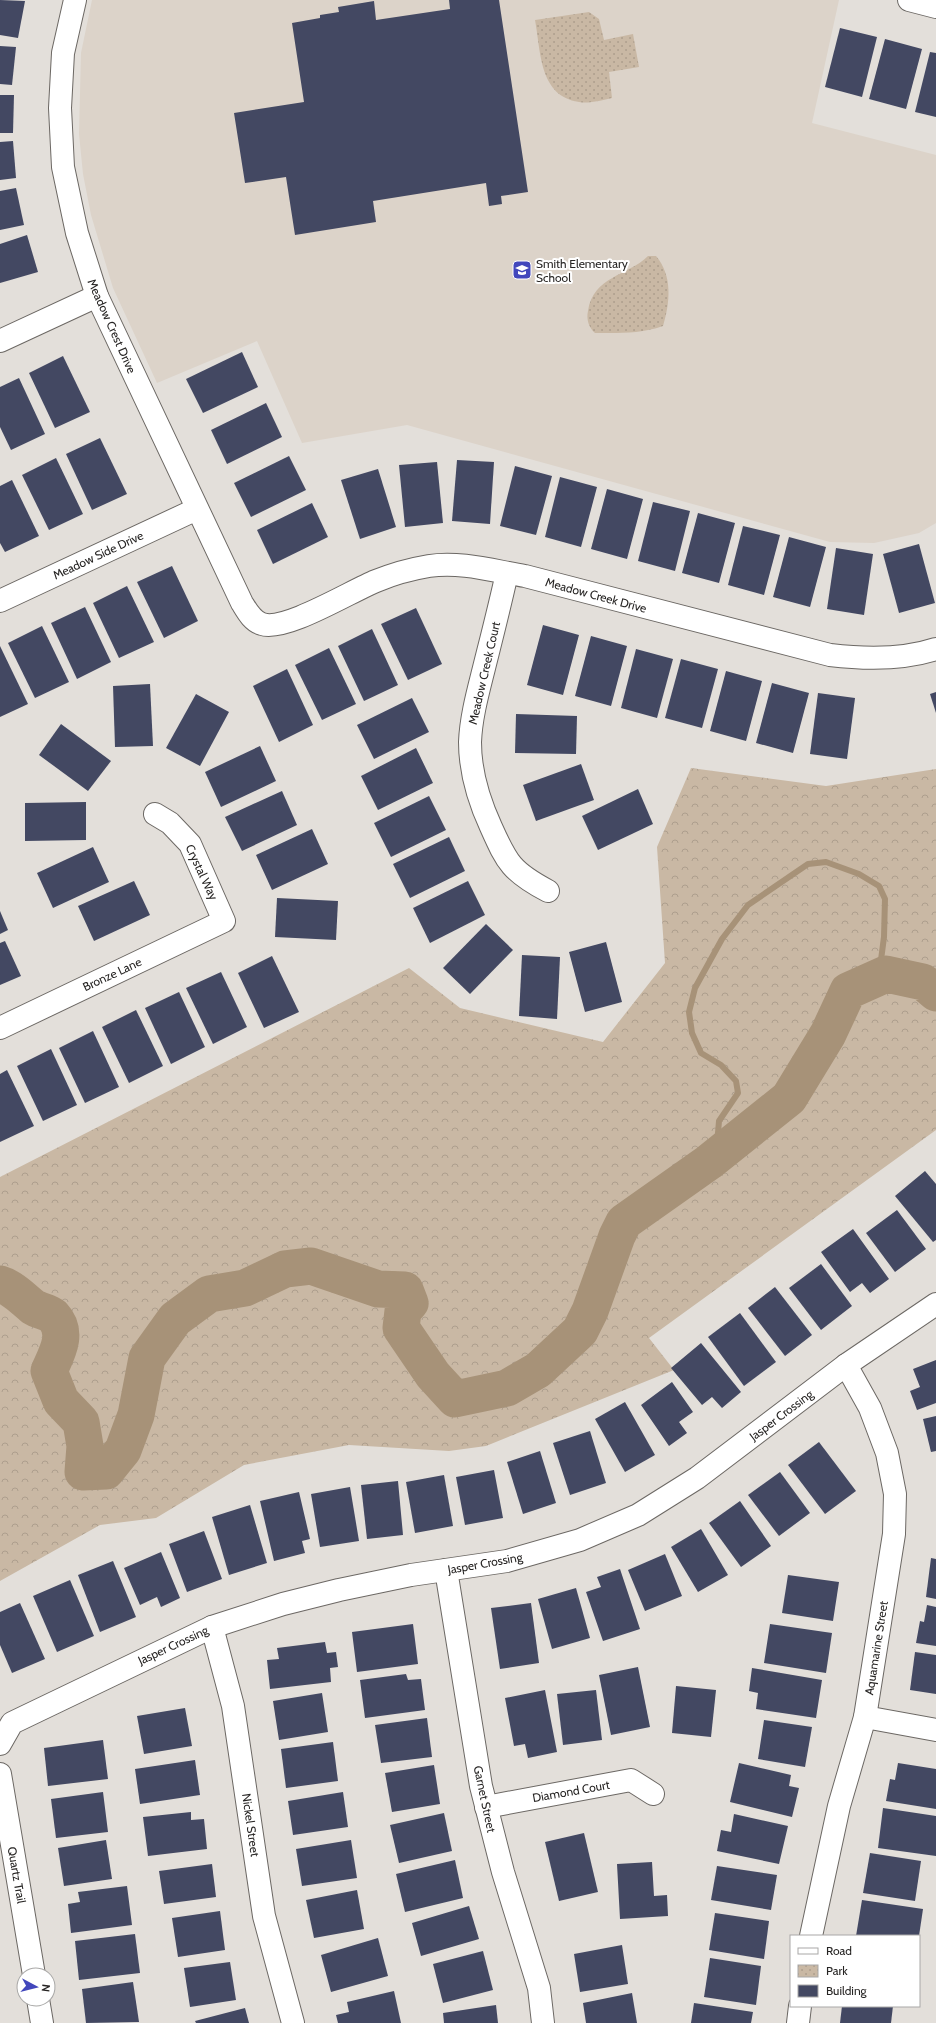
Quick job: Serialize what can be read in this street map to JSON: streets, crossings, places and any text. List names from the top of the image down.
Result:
{
  "streets": {
    "street": [
      "Meadow Crest Drive",
      "Meadow Side Drive",
      "Meadow Creek Drive",
      "Meadow Creek Court",
      "Crystal Way",
      "Bronze Lane",
      "Jasper Crossing",
      "Aquamarine Street",
      "Diamond Court",
      "Garnet Street",
      "Nickel Street",
      "Quartz Trail"
    ]
  },
  "crossings": [
    ["Meadow Crest Drive", "Meadow Side Drive"],
    ["Meadow Crest Drive", "Meadow Creek Drive"],
    ["Meadow Creek Drive", "Meadow Creek Court"],
    ["Crystal Way", "Bronze Lane"],
    ["Jasper Crossing", "Aquamarine Street"],
    ["Jasper Crossing", "Garnet Street"],
    ["Jasper Crossing", "Nickel Street"],
    ["Diamond Court", "Garnet Street"]
  ],
  "places": {
    "school or university": ["Smith Elementary School"]
  },
  "legend": ["Road", "Park", "Building"],
  "north": "right"
}
